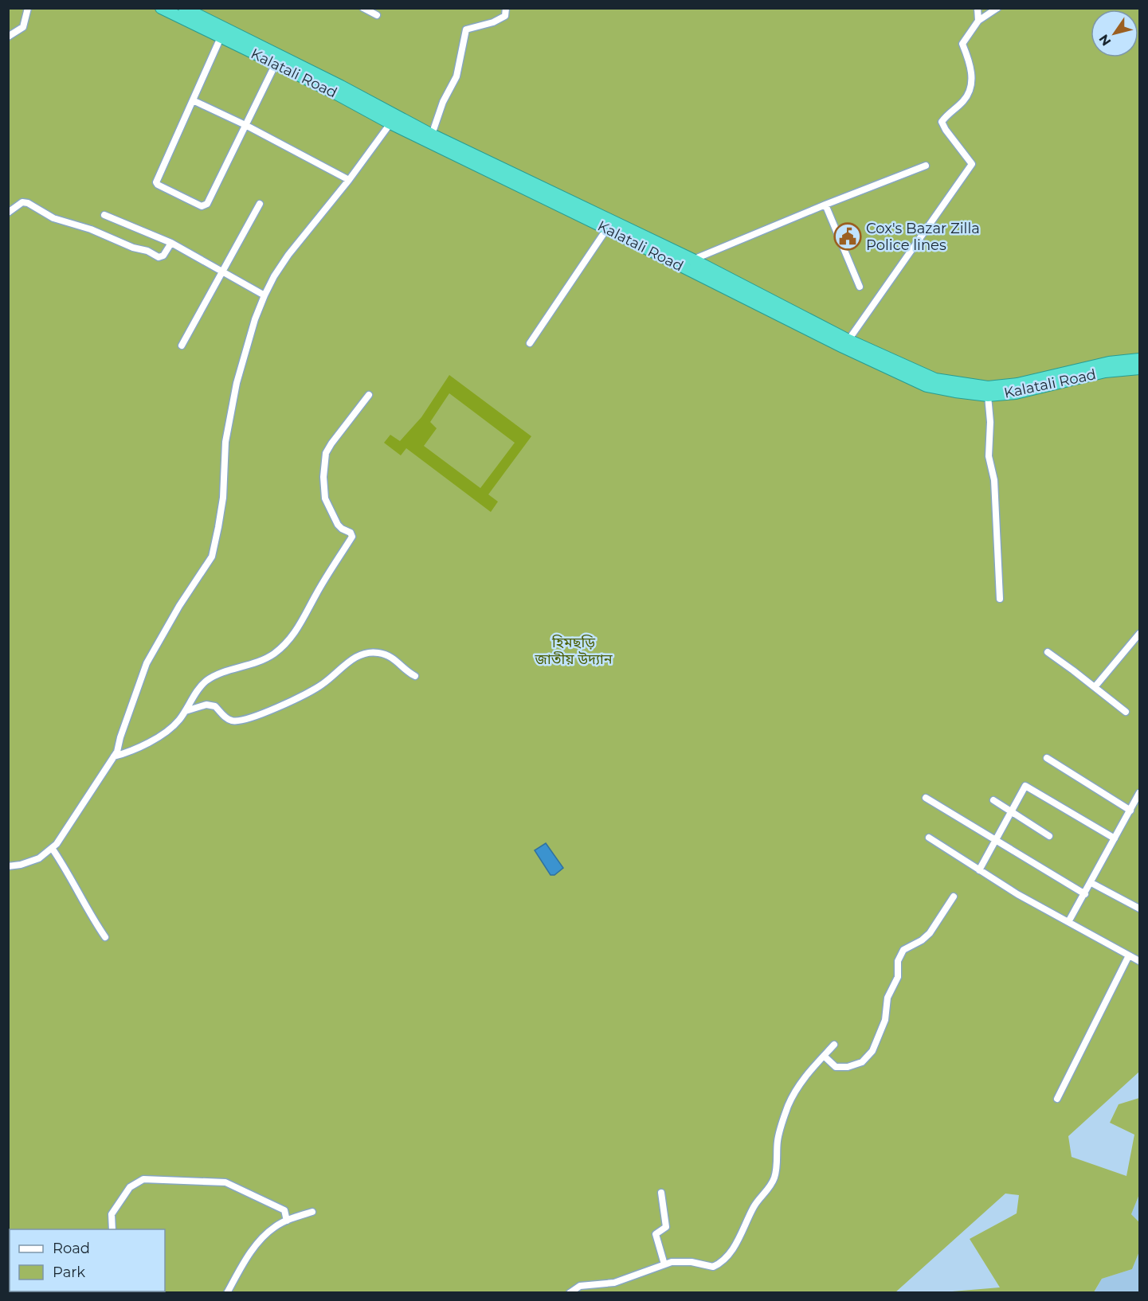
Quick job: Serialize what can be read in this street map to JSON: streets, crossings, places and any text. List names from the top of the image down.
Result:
{
  "streets": {
    "highway": ["Kalatali Road"]
  },
  "parks": ["হিমছড়ি জাতীয় উদ্যান"],
  "places": {
    "public building": ["Cox's Bazar Zilla Police lines"]
  },
  "legend": ["Road", "Park"],
  "north": "bottom left"
}
